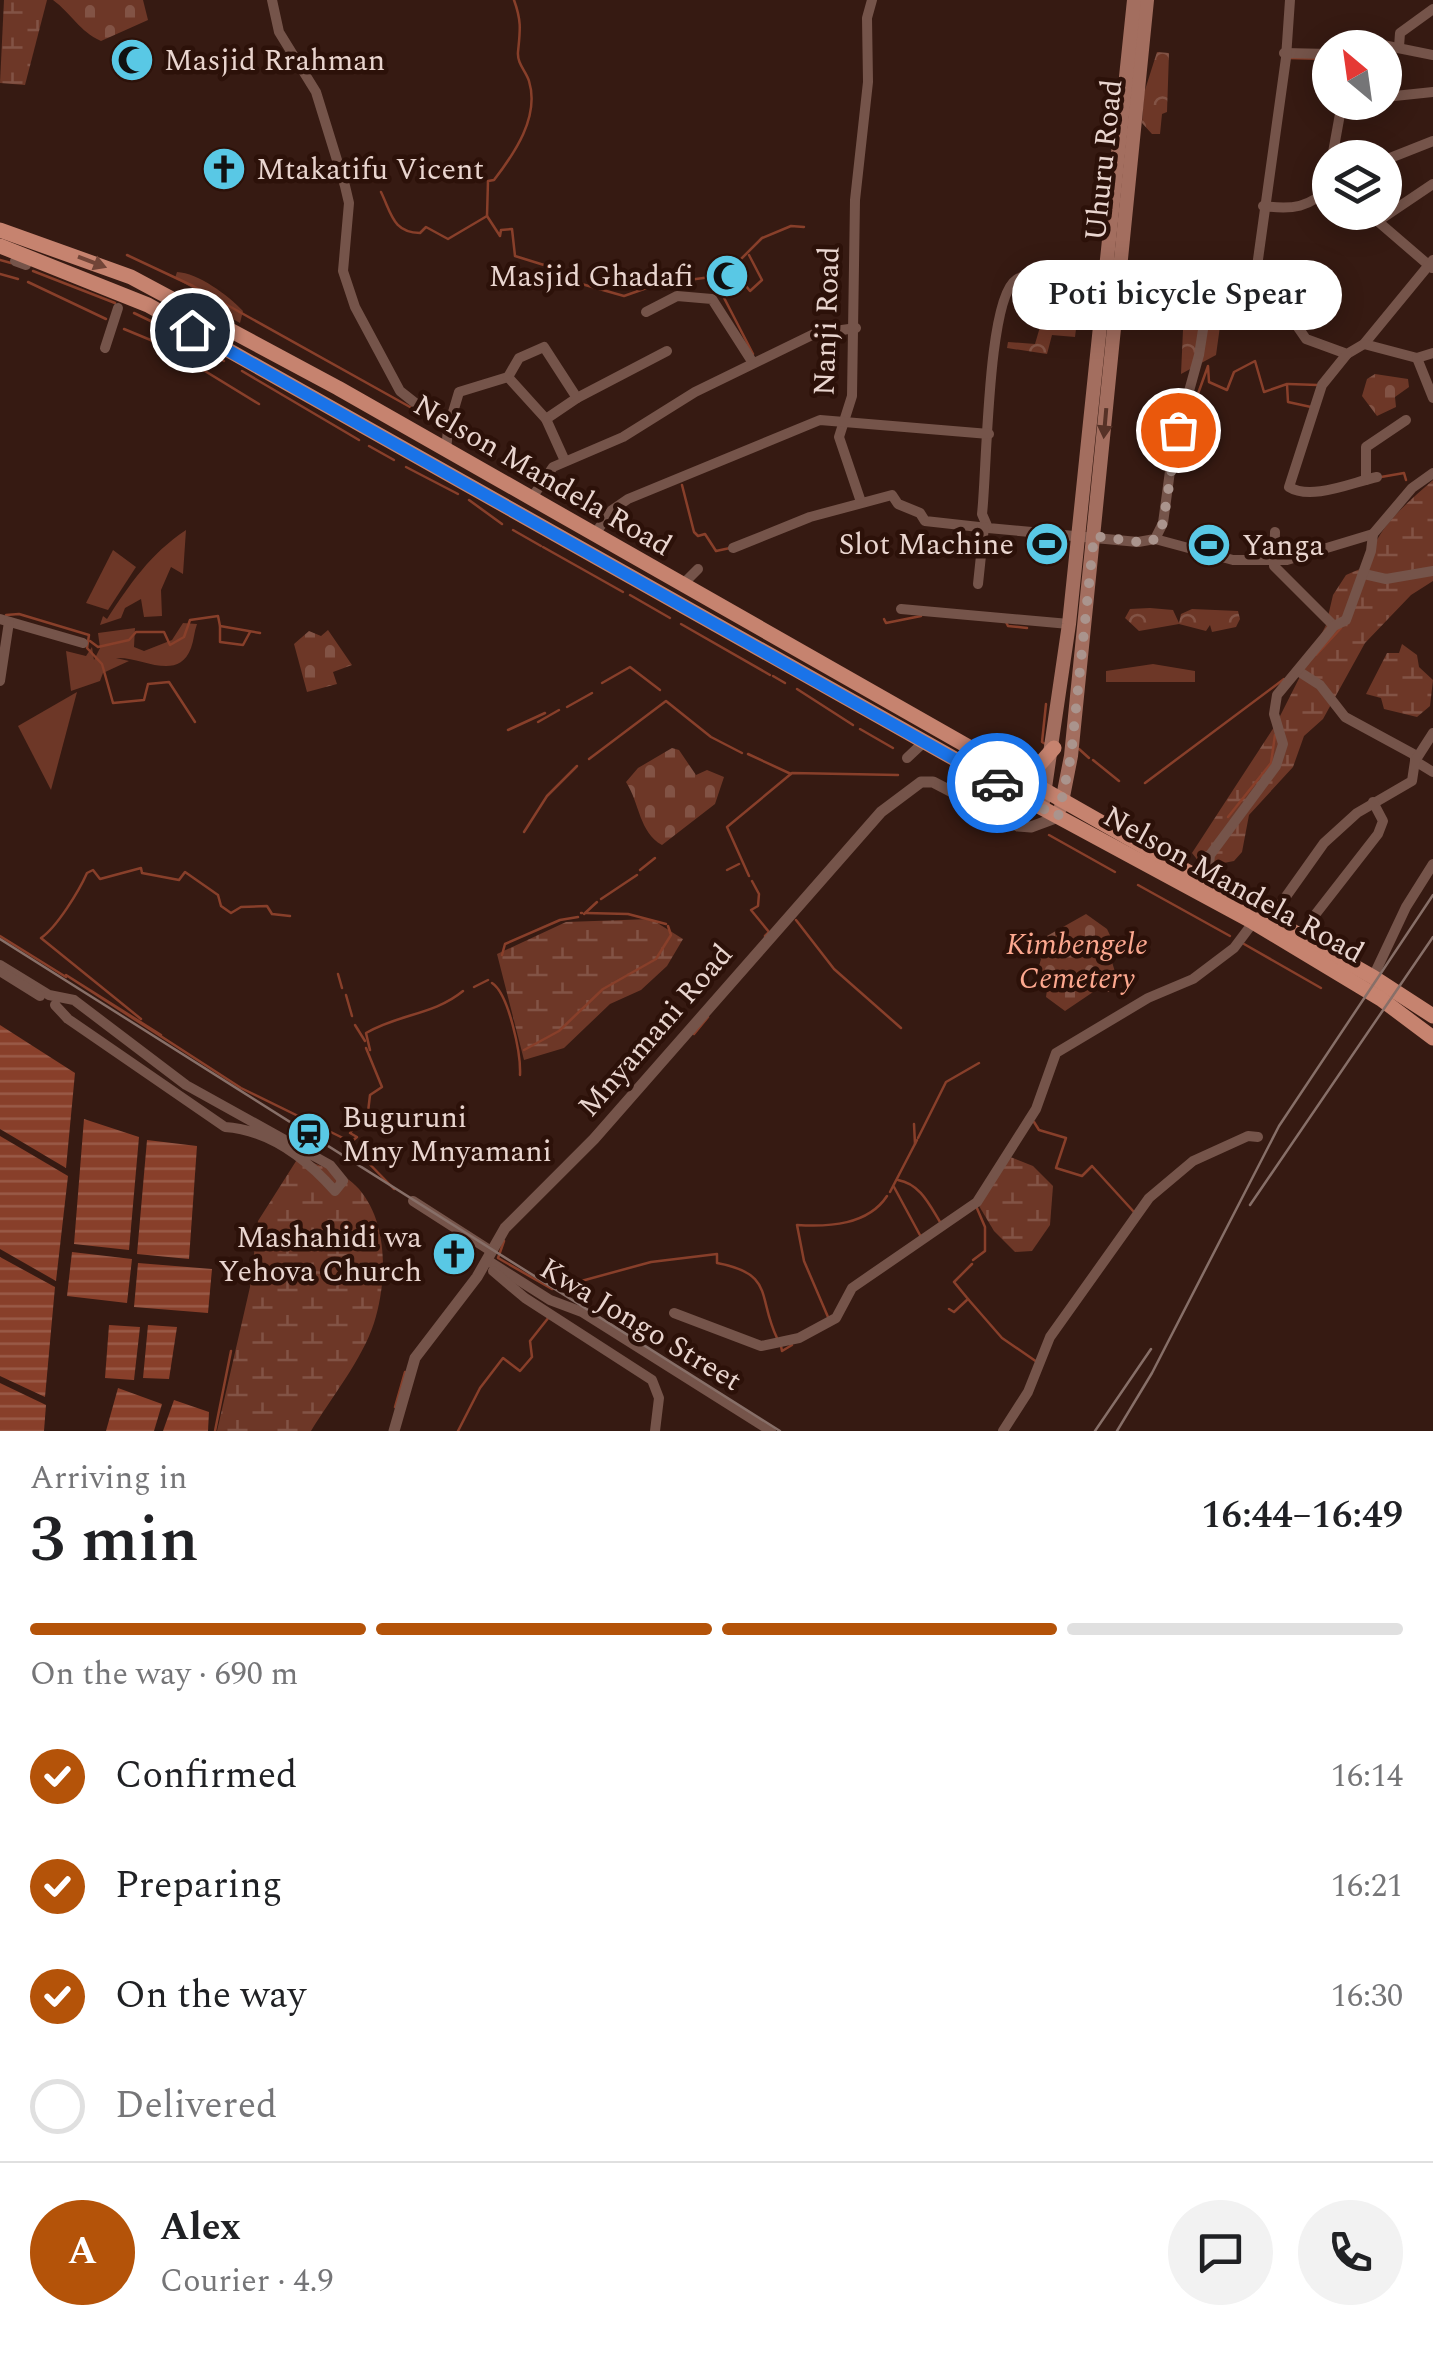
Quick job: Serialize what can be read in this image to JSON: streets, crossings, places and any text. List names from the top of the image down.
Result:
{
  "streets": {
    "main road": ["Uhuru Road", "Nelson Mandela Road"],
    "street": ["Nanji Road", "Mnyamani Road", "Kwa Jongo Street"]
  },
  "crossings": [
    ["Uhuru Road", "Nelson Mandela Road"],
    ["Uhuru Road", "Mnyamani Road"],
    ["Nanji Road", "Nelson Mandela Road"],
    ["Nelson Mandela Road", "Mnyamani Road"],
    ["Mnyamani Road", "Kwa Jongo Street"]
  ],
  "parks": ["Kimbengele Cemetery"],
  "places": {
    "mosque": ["Masjid Rrahman", "Masjid Ghadafi"],
    "church": ["Mtakatifu Vicent", "Mashahidi wa Yehova Church"],
    "other": ["Poti bicycle Spear"],
    "sports": ["Slot Machine", "Yanga"],
    "station": ["Buguruni Mny Mnyamani"]
  },
  "north": "top left",
  "page": {
    "bubble": "Poti bicycle Spear",
    "heading": ["3 min", "Arriving in", "16:44–16:49"],
    "panel": ["Alex", "Courier · 4.9"],
    "bar": "On the way · 690 m",
    "list": [
      ["Confirmed", "16:14"],
      ["Preparing", "16:21"],
      ["On the way", "16:30"],
      "Delivered"
    ],
    "round": "A"
  }
}
